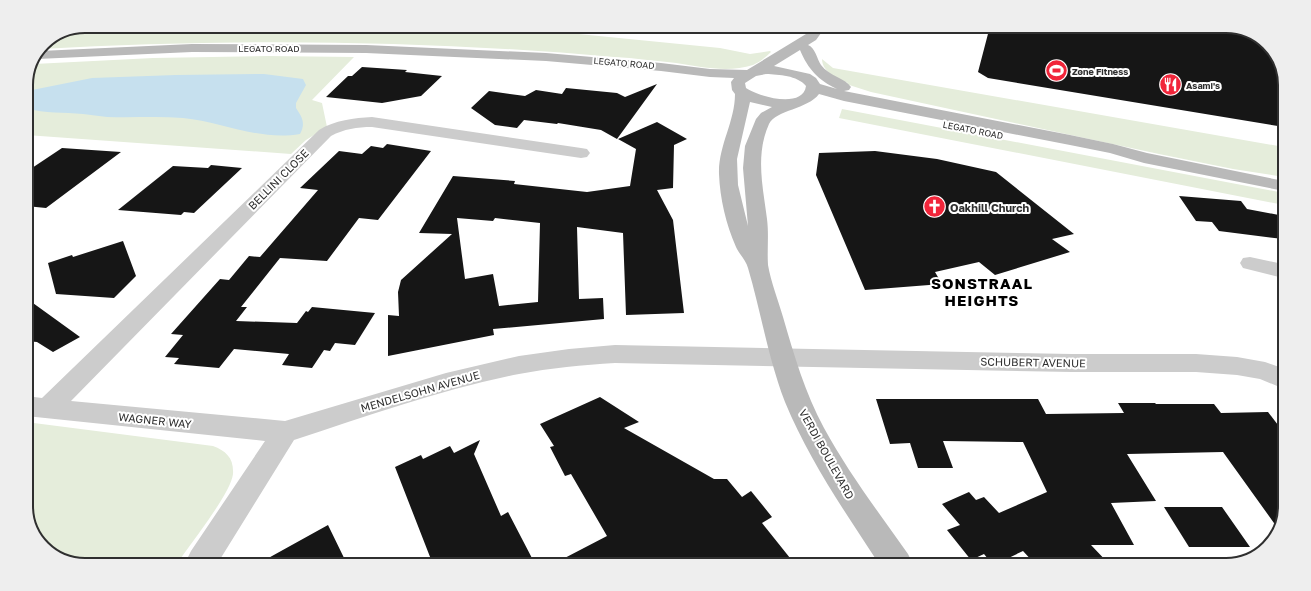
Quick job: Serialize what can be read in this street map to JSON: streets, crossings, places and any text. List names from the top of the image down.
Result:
{
  "streets": {
    "street": [
      "LEGATO ROAD",
      "BELLINI CLOSE",
      "SCHUBERT AVENUE",
      "MENDELSOHN AVENUE",
      "WAGNER WAY",
      "VERDI BOULEVARD"
    ]
  },
  "crossings": [
    ["LEGATO ROAD", "VERDI BOULEVARD"],
    ["BELLINI CLOSE", "WAGNER WAY"],
    ["SCHUBERT AVENUE", "MENDELSOHN AVENUE"],
    ["SCHUBERT AVENUE", "VERDI BOULEVARD"],
    ["MENDELSOHN AVENUE", "WAGNER WAY"],
    ["MENDELSOHN AVENUE", "VERDI BOULEVARD"]
  ],
  "districts": ["SONSTRAAL HEIGHTS"],
  "places": {
    "sports": ["Zone Fitness"],
    "restaurant": ["Asami's"],
    "church": ["Oakhill Church"]
  }
}
